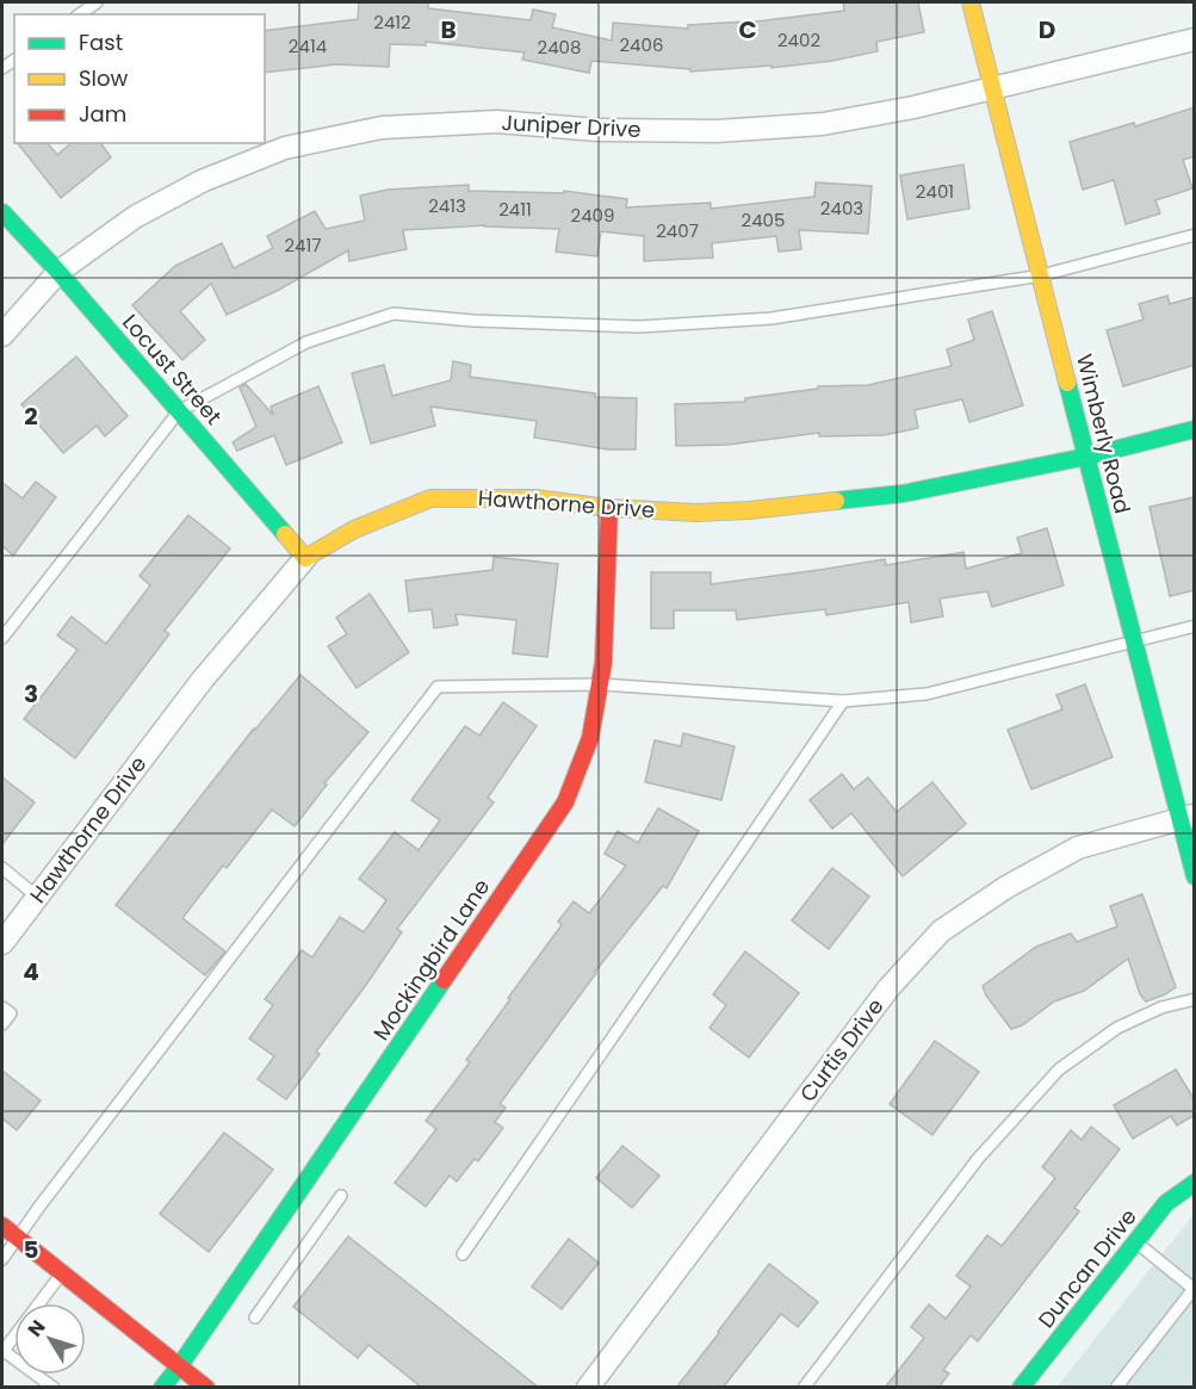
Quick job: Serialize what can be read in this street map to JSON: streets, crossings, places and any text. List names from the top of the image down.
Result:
{
  "streets": {
    "main road": [
      "Locust Street",
      "Wimberly Road",
      "Hawthorne Drive",
      "Mockingbird Lane",
      "Duncan Drive"
    ],
    "street": ["Juniper Drive", "Curtis Drive"]
  },
  "crossings": [
    ["Juniper Drive", "Locust Street"],
    ["Juniper Drive", "Wimberly Road"],
    ["Locust Street", "Hawthorne Drive"],
    ["Wimberly Road", "Hawthorne Drive"],
    ["Wimberly Road", "Curtis Drive"],
    ["Hawthorne Drive", "Mockingbird Lane"]
  ],
  "house_numbers": [
    "2412",
    "2402",
    "2406",
    "2414",
    "2408",
    "2401",
    "2413",
    "2403",
    "2411",
    "2409",
    "2405",
    "2407",
    "2417"
  ],
  "legend": ["Fast", "Slow", "Jam"],
  "north": "top left",
  "grid": {
    "columns": ["B", "C", "D"],
    "rows": [
      "2",
      "3",
      "4",
      "5"
    ]
  }
}
